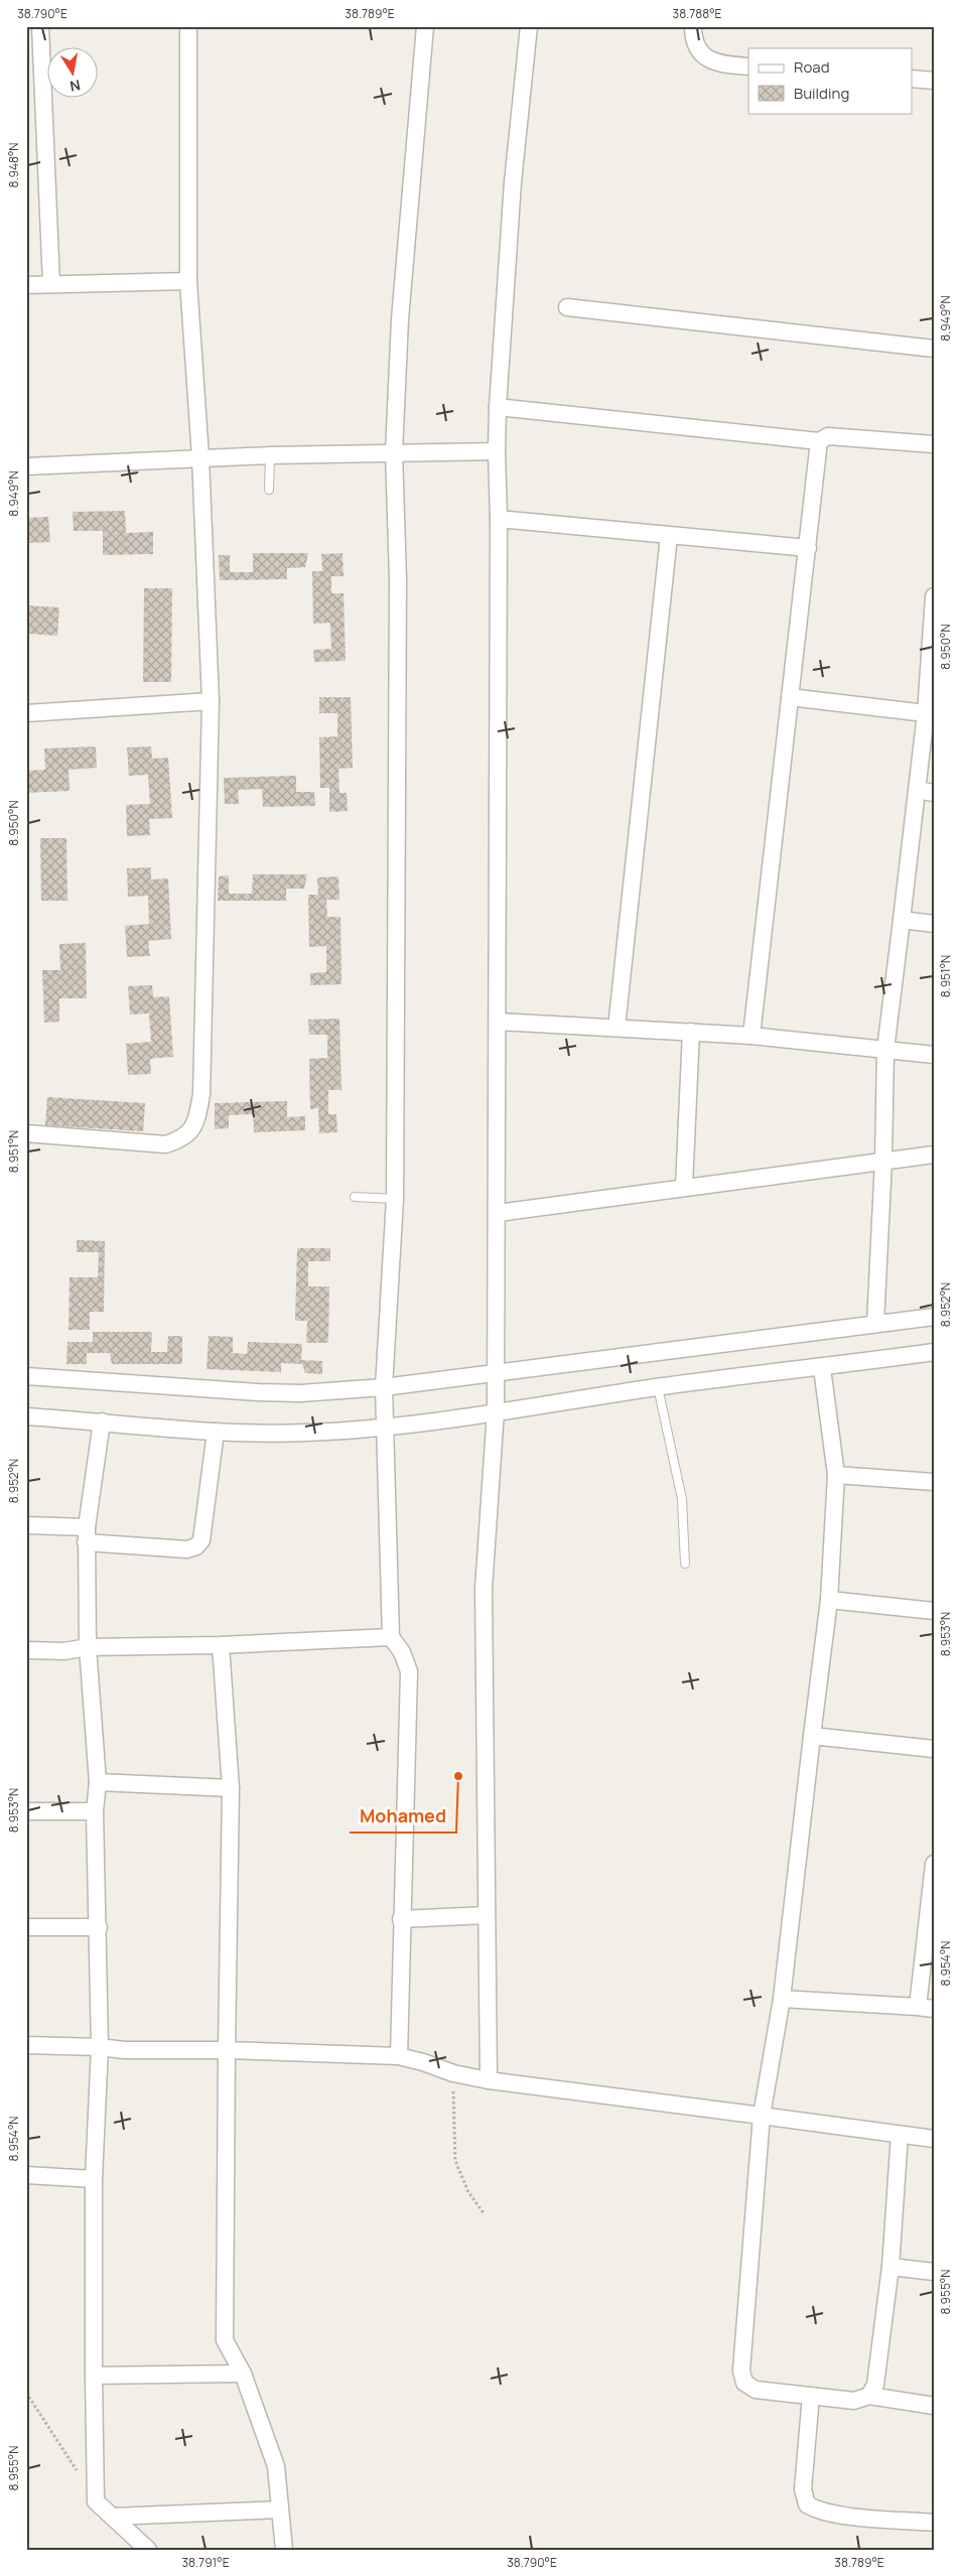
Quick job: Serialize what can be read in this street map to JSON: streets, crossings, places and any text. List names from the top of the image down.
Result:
{
  "places": ["Mohamed"],
  "legend": ["Road", "Building"],
  "north": "bottom",
  "coordinates": [
    "38.790°E",
    "38.789°E",
    "38.788°E",
    "8.948°N",
    "8.949°N",
    "8.950°N",
    "8.951°N",
    "8.952°N",
    "8.953°N",
    "8.954°N",
    "8.955°N",
    "38.791°E"
  ]
}
